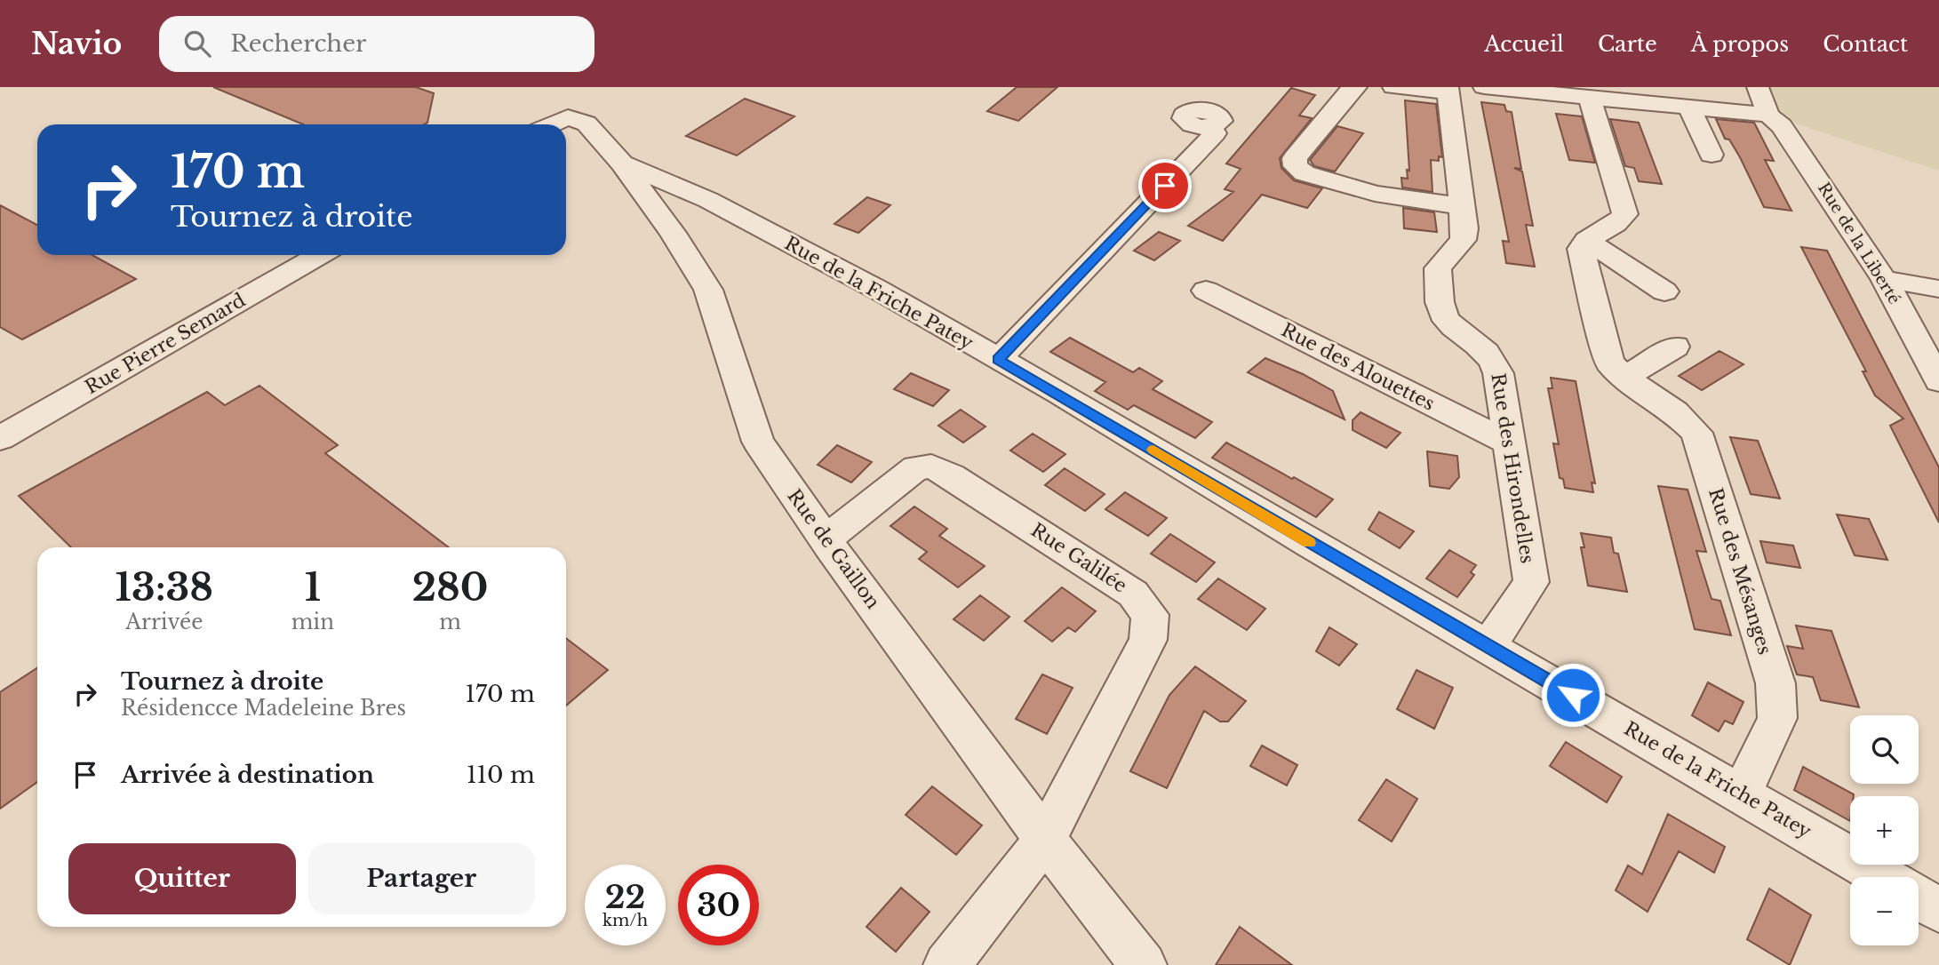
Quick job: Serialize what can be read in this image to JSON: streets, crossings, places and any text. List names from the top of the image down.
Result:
{
  "streets": {
    "street": [
      "Rue de la Liberté",
      "Rue de la Friche Patey",
      "Rue Pierre Semard",
      "Rue des Alouettes",
      "Rue des Hirondelles",
      "Rue de Gaillon",
      "Rue Galilée",
      "Rue des Mésanges"
    ]
  },
  "crossings": [
    ["Rue de la Friche Patey", "Rue des Hirondelles"],
    ["Rue de la Friche Patey", "Rue de Gaillon"],
    ["Rue de la Friche Patey", "Rue des Mésanges"],
    ["Rue des Alouettes", "Rue des Hirondelles"],
    ["Rue de Gaillon", "Rue Galilée"]
  ],
  "page": {
    "header": "Navio",
    "search": "Rechercher",
    "nav": [
      "Accueil",
      "Carte",
      "À propos",
      "Contact"
    ],
    "turn": ["170 m", "Tournez à droite"],
    "eta": [
      "13:38",
      "Arrivée",
      "1",
      "min",
      "280",
      "m"
    ],
    "list": [
      {
        "name": "Tournez à droite",
        "note": "Résidencce Madeleine Bres",
        "value": "170 m"
      },
      {
        "name": "Arrivée à destination",
        "value": "110 m"
      }
    ],
    "map_buttons": ["+", "−"],
    "buttons": ["Quitter", "Partager"],
    "speed": "22 km/h",
    "limit": "30"
  }
}
